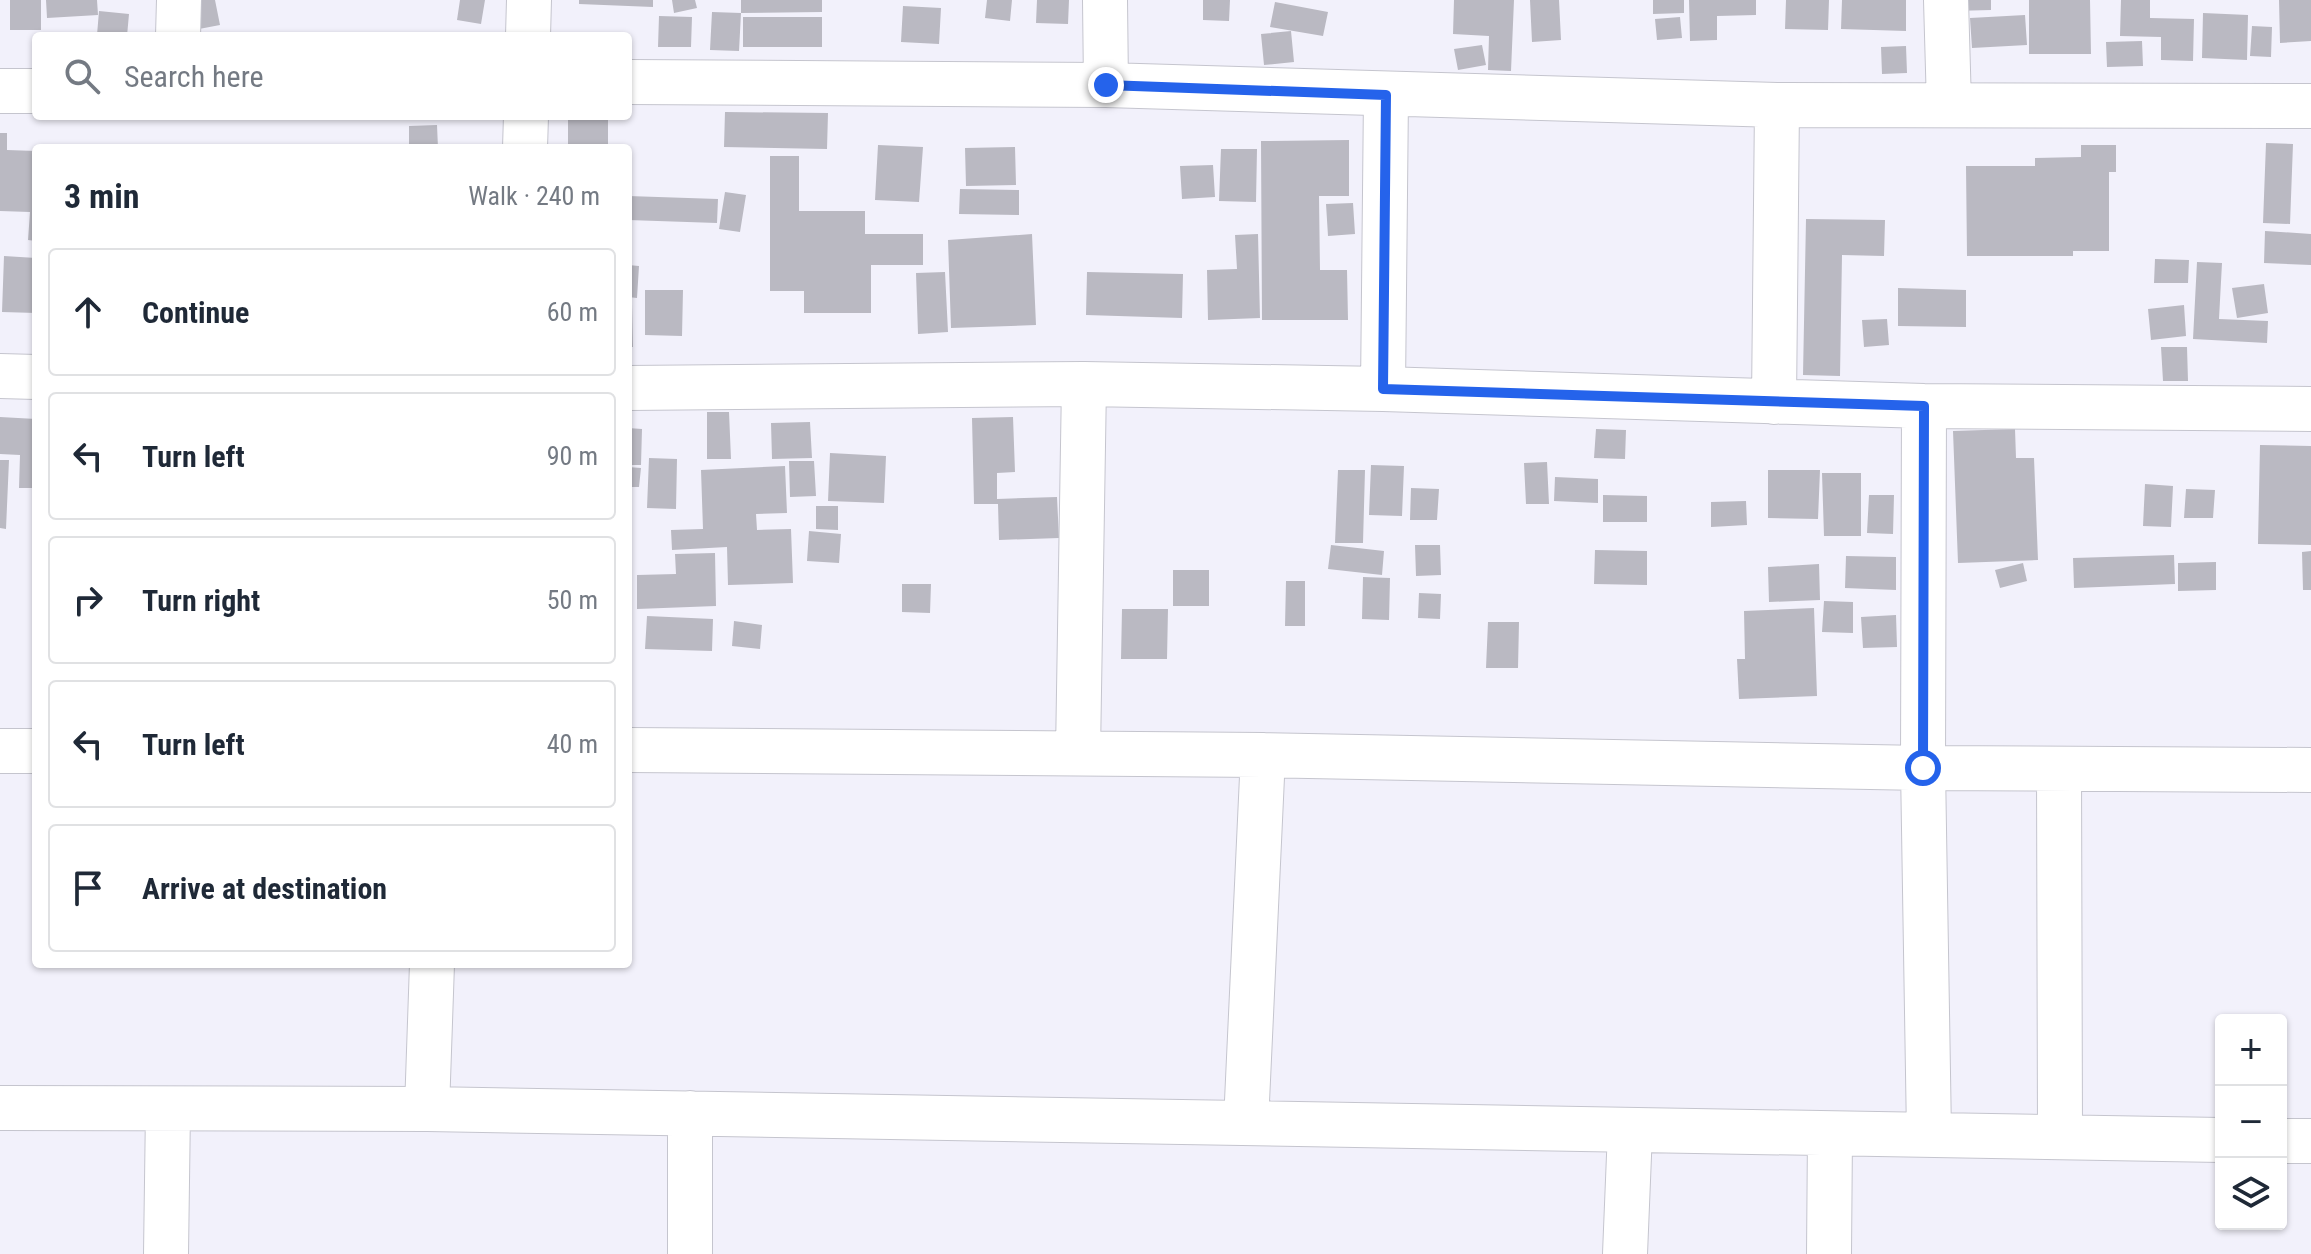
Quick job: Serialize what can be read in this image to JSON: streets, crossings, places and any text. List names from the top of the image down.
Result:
{
  "page": {
    "search": "Search here",
    "heading": ["3 min", "Walk · 240 m"],
    "list": [
      ["Continue", "60 m"],
      ["Turn left", "90 m"],
      ["Turn right", "50 m"],
      ["Turn left", "40 m"],
      "Arrive at destination"
    ],
    "map_buttons": ["+", "−"]
  }
}
